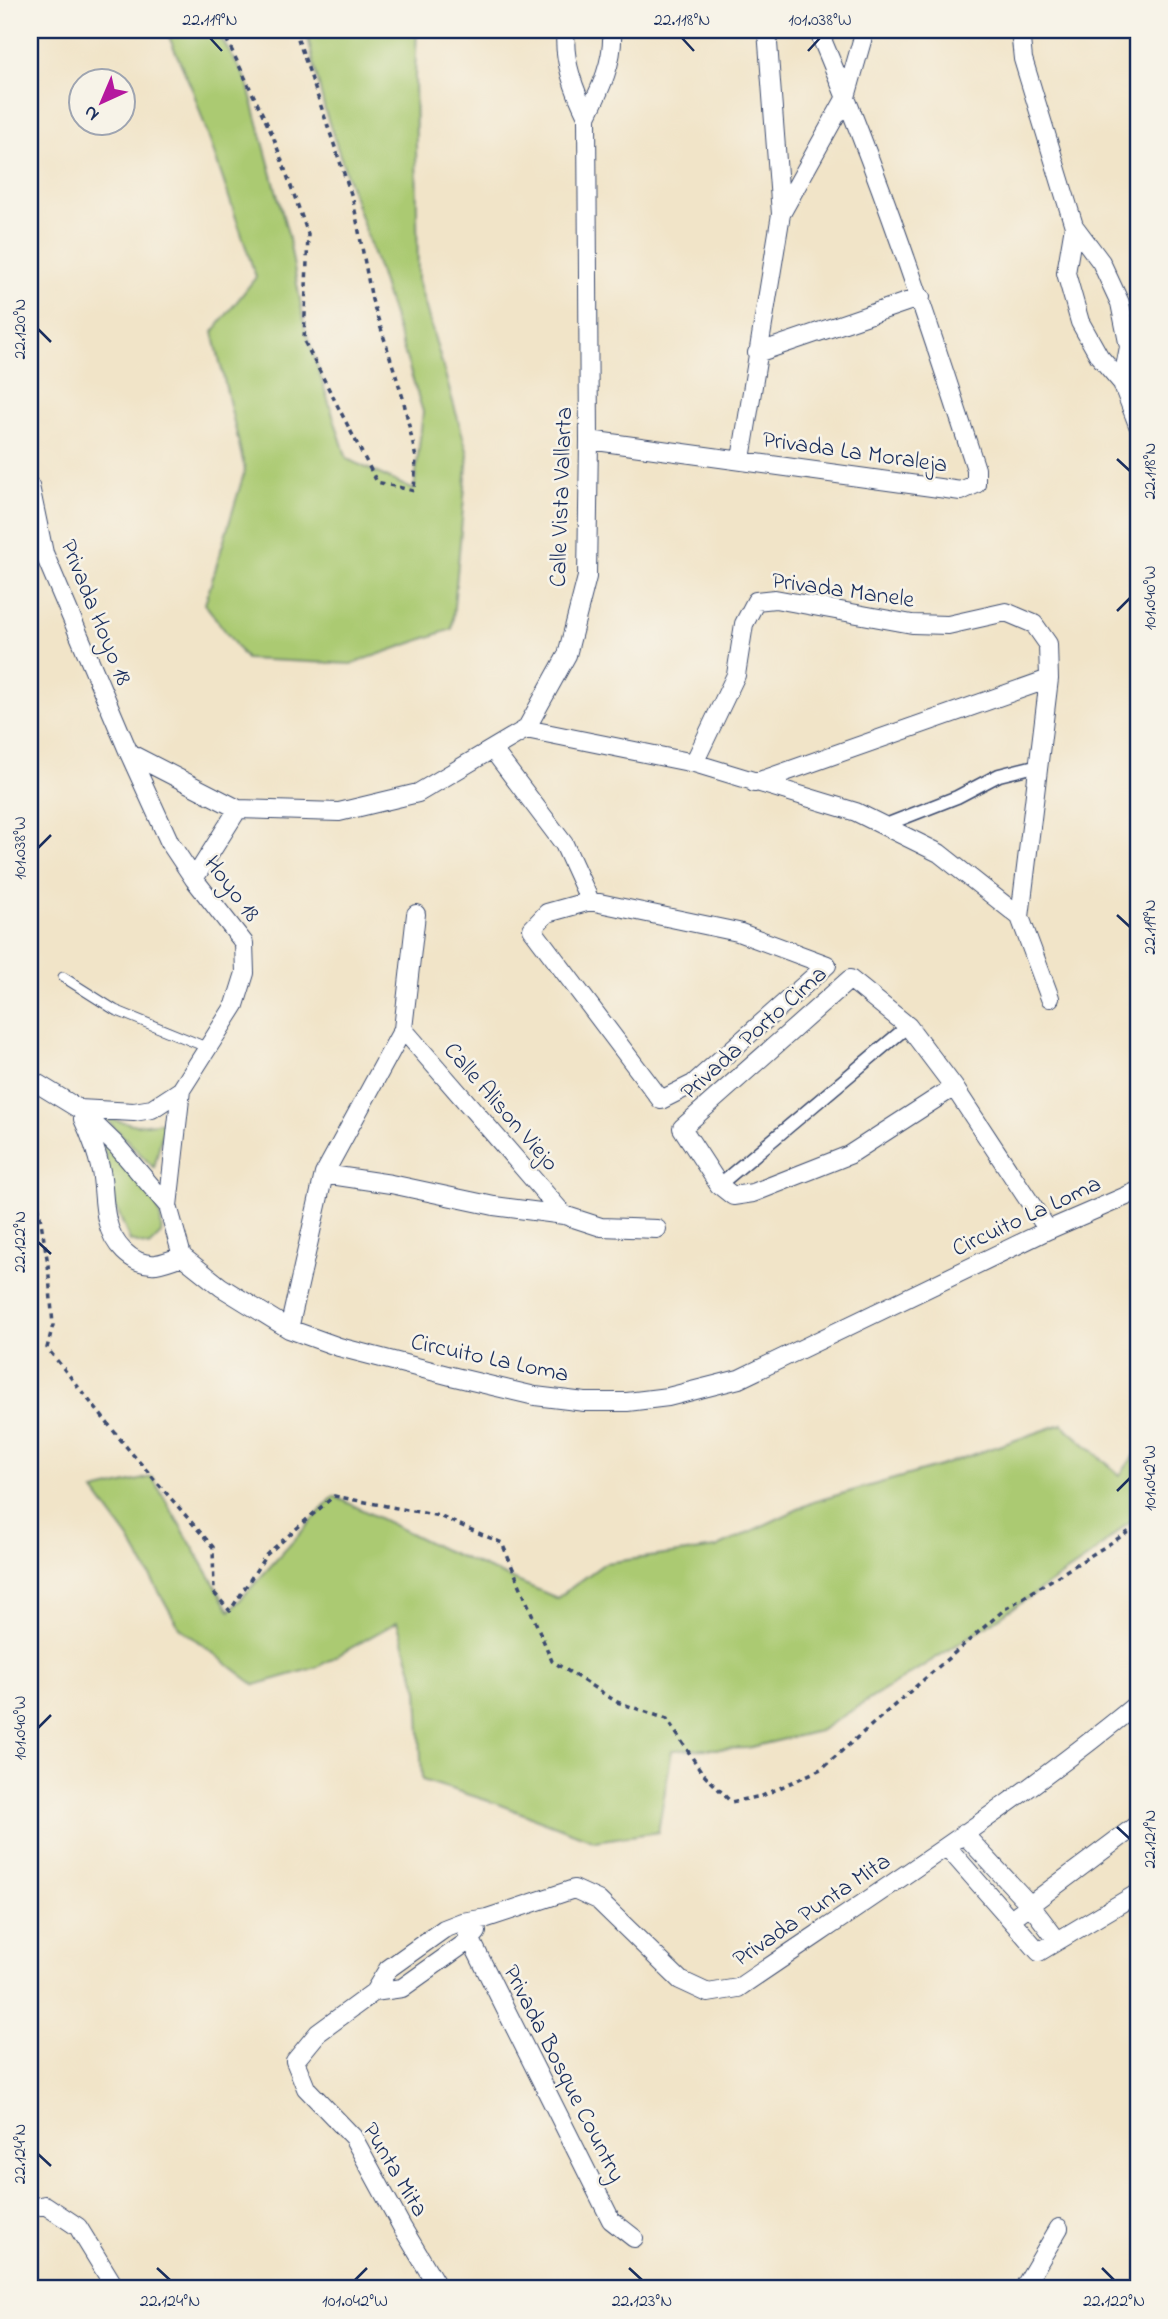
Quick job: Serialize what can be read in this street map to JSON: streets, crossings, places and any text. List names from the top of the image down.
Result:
{
  "streets": {
    "street": [
      "Privada La Moraleja",
      "Calle Vista Vallarta",
      "Privada Manele",
      "Privada Hoyo 18",
      "Hoyo 18",
      "Privada Porto Cima",
      "Calle Alison Viejo",
      "Circuito La Loma",
      "Privada Punta Mita",
      "Privada Bosque Country",
      "Punta Mita"
    ]
  },
  "crossings": [
    ["Privada La Moraleja", "Calle Vista Vallarta"],
    ["Calle Vista Vallarta", "Privada Hoyo 18"],
    ["Calle Vista Vallarta", "Hoyo 18"],
    ["Privada Hoyo 18", "Hoyo 18"],
    ["Privada Porto Cima", "Circuito La Loma"],
    ["Privada Punta Mita", "Privada Bosque Country"],
    ["Privada Punta Mita", "Punta Mita"],
    ["Privada Bosque Country", "Punta Mita"]
  ],
  "north": "bottom left",
  "coordinates": [
    "22.119°N",
    "22.118°N",
    "101.038°W",
    "22.120°N",
    "101.040°W",
    "22.122°N",
    "101.042°W",
    "22.121°N",
    "22.124°N",
    "22.123°N"
  ]
}
